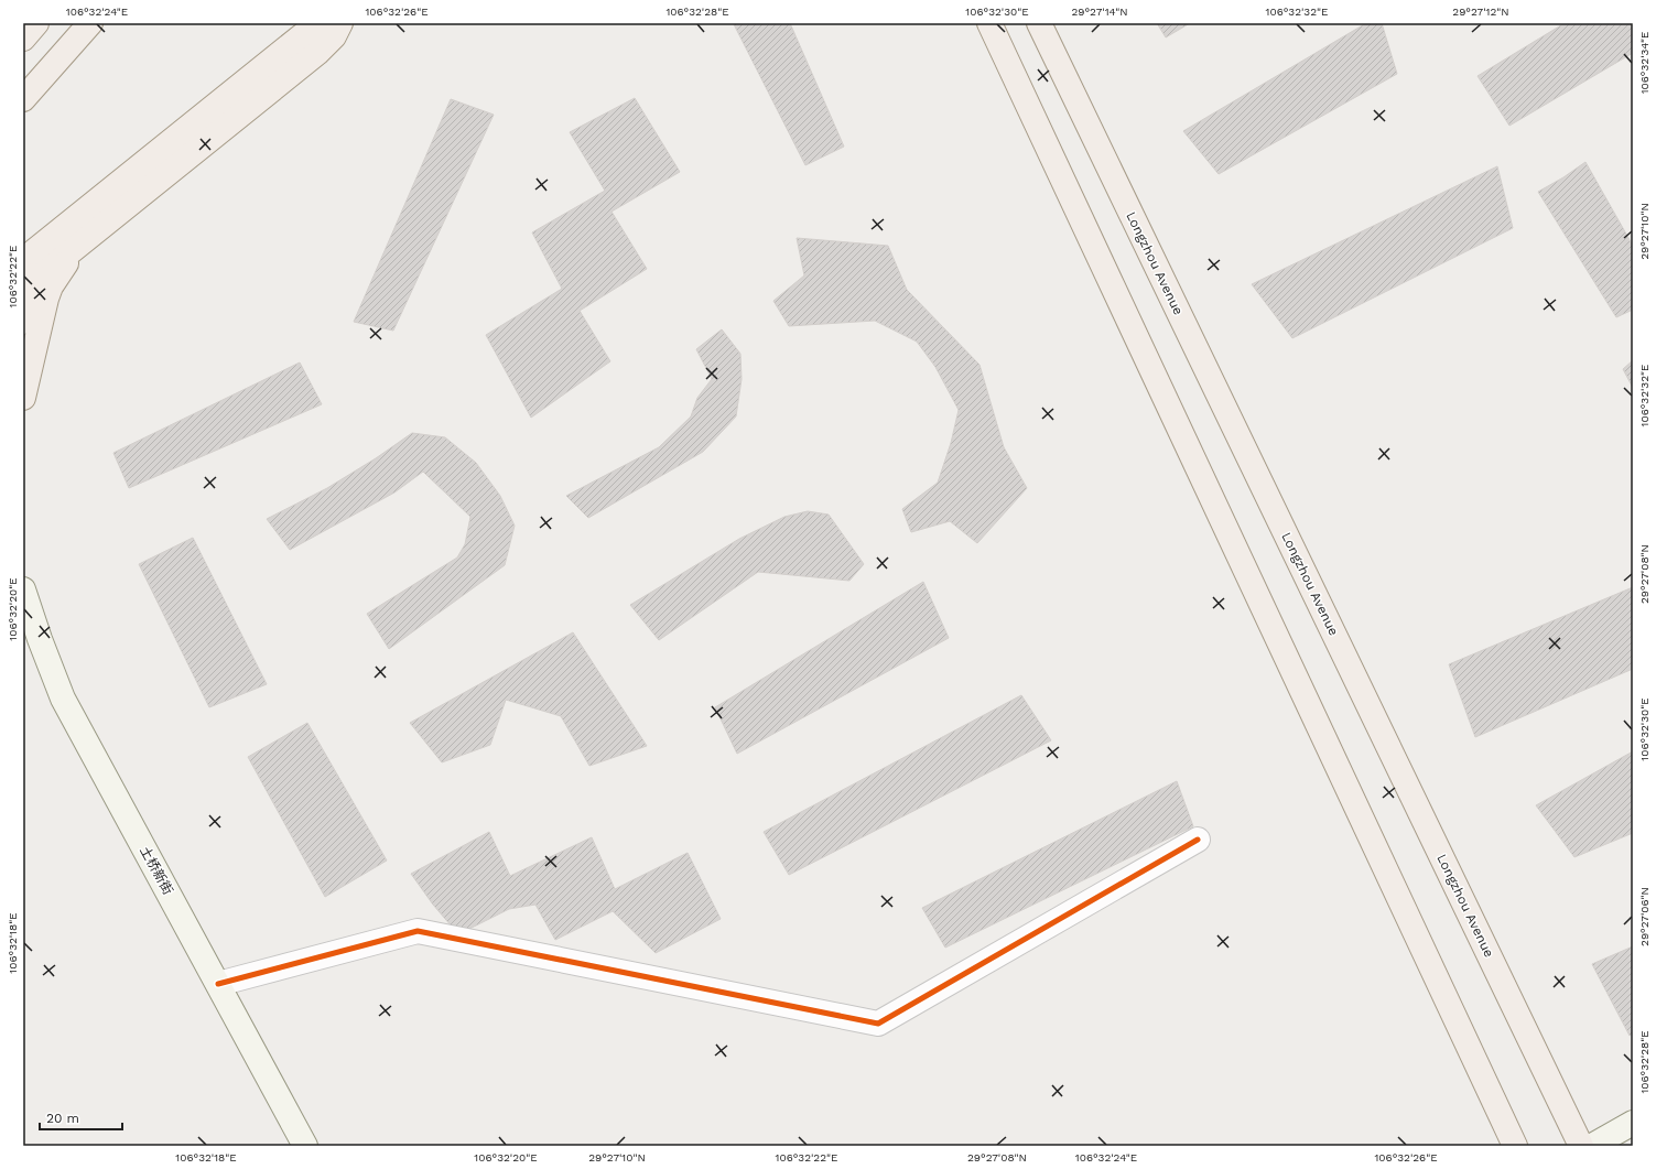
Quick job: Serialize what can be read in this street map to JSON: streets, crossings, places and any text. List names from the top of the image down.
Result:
{
  "streets": {
    "main road": ["Longzhou Avenue"],
    "street": ["土桥新街"]
  },
  "scale_bar": "20 m",
  "coordinates": [
    "106°32'24\"E",
    "106°32'26\"E",
    "106°32'28\"E",
    "106°32'30\"E",
    "29°27'14\"N",
    "106°32'32\"E",
    "29°27'12\"N",
    "106°32'34\"E",
    "29°27'10\"N",
    "106°32'22\"E",
    "29°27'08\"N",
    "106°32'20\"E",
    "29°27'06\"N",
    "106°32'18\"E"
  ]
}
